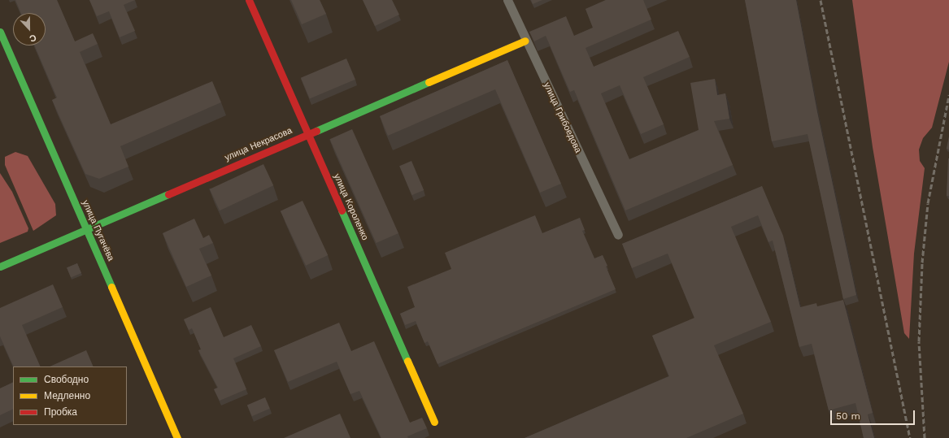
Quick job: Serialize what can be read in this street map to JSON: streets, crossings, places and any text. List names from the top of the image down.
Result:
{
  "streets": {
    "street": [
      "улица Грибоедова",
      "улица Некрасова",
      "улица Короленко",
      "улица Пугачёва"
    ]
  },
  "crossings": [
    ["улица Грибоедова", "улица Некрасова"],
    ["улица Некрасова", "улица Короленко"],
    ["улица Некрасова", "улица Пугачёва"]
  ],
  "legend": ["Свободно", "Медленно", "Пробка"],
  "scale_bar": "50 m",
  "north": "bottom"
}
